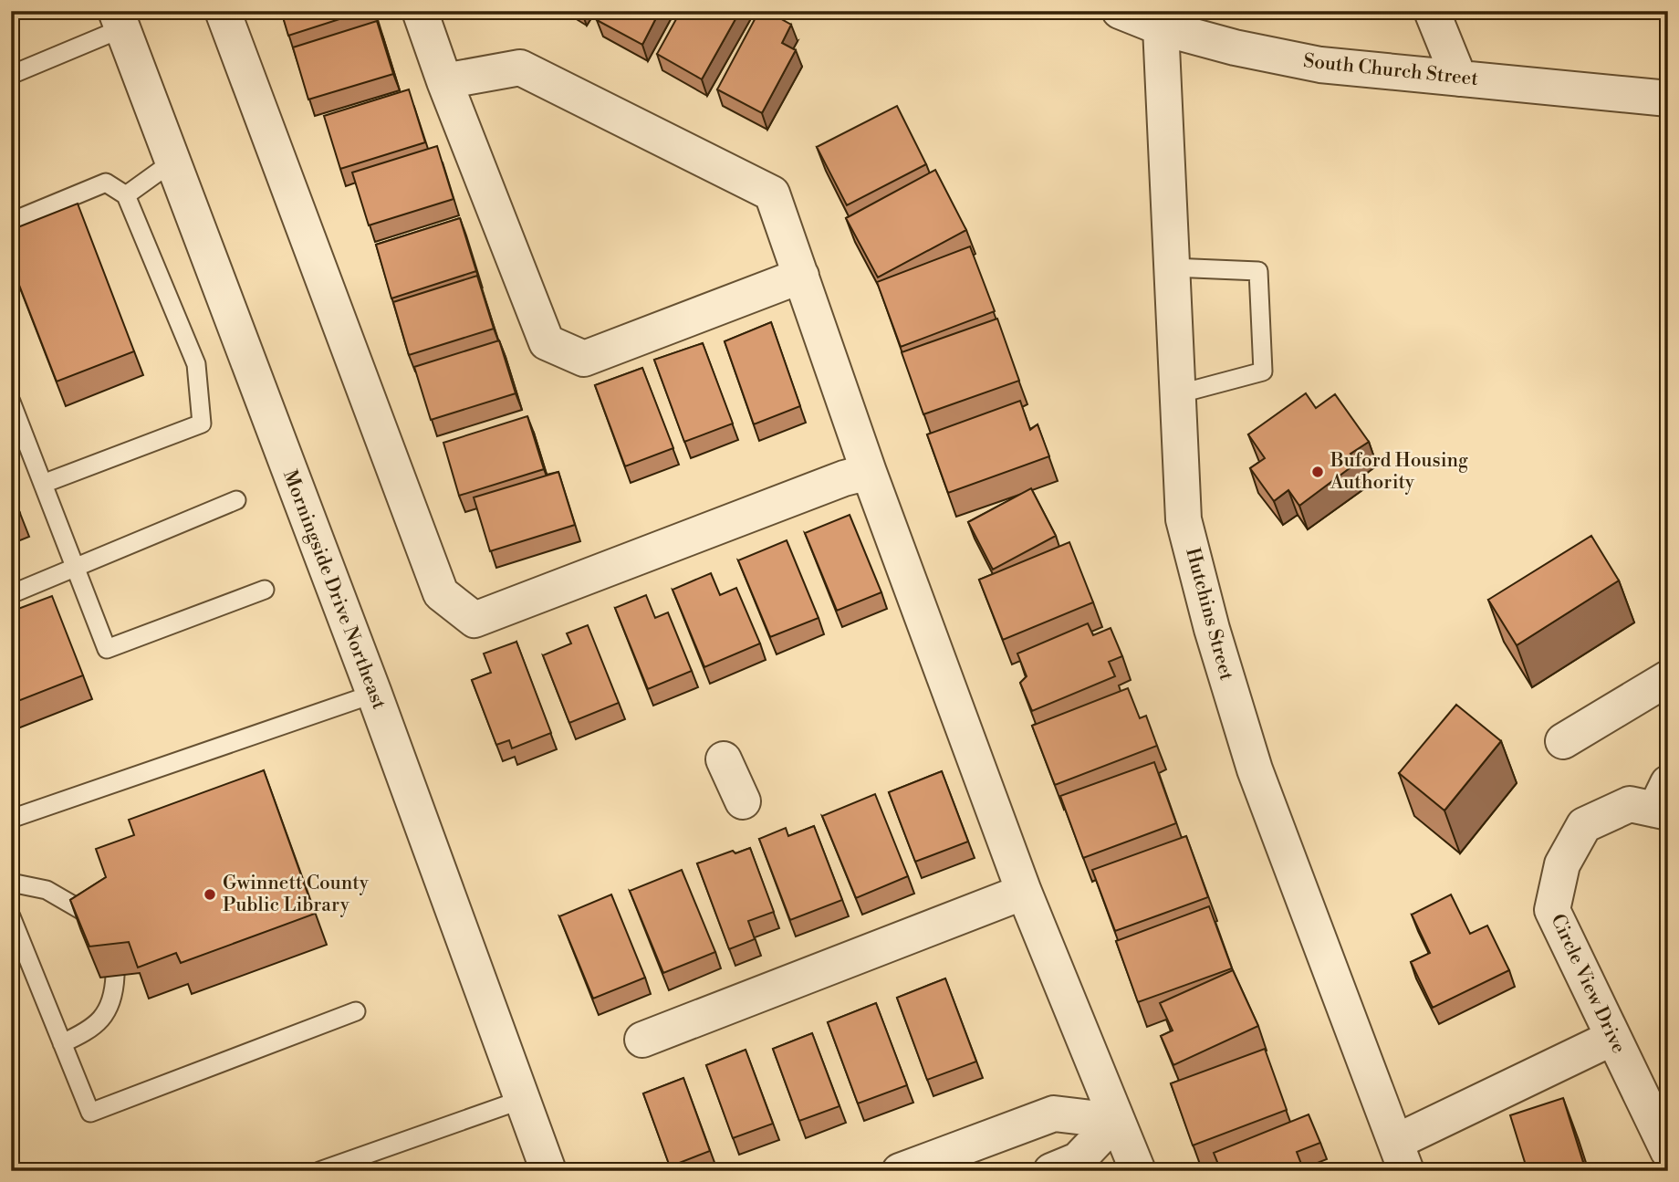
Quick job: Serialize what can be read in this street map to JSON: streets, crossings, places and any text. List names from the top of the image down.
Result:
{
  "streets": {
    "street": [
      "South Church Street",
      "Morningside Drive Northeast",
      "Hutchins Street",
      "Circle View Drive"
    ]
  },
  "crossings": [
    ["South Church Street", "Hutchins Street"]
  ],
  "places": ["Buford Housing Authority", "Gwinnett County Public Library"]
}
